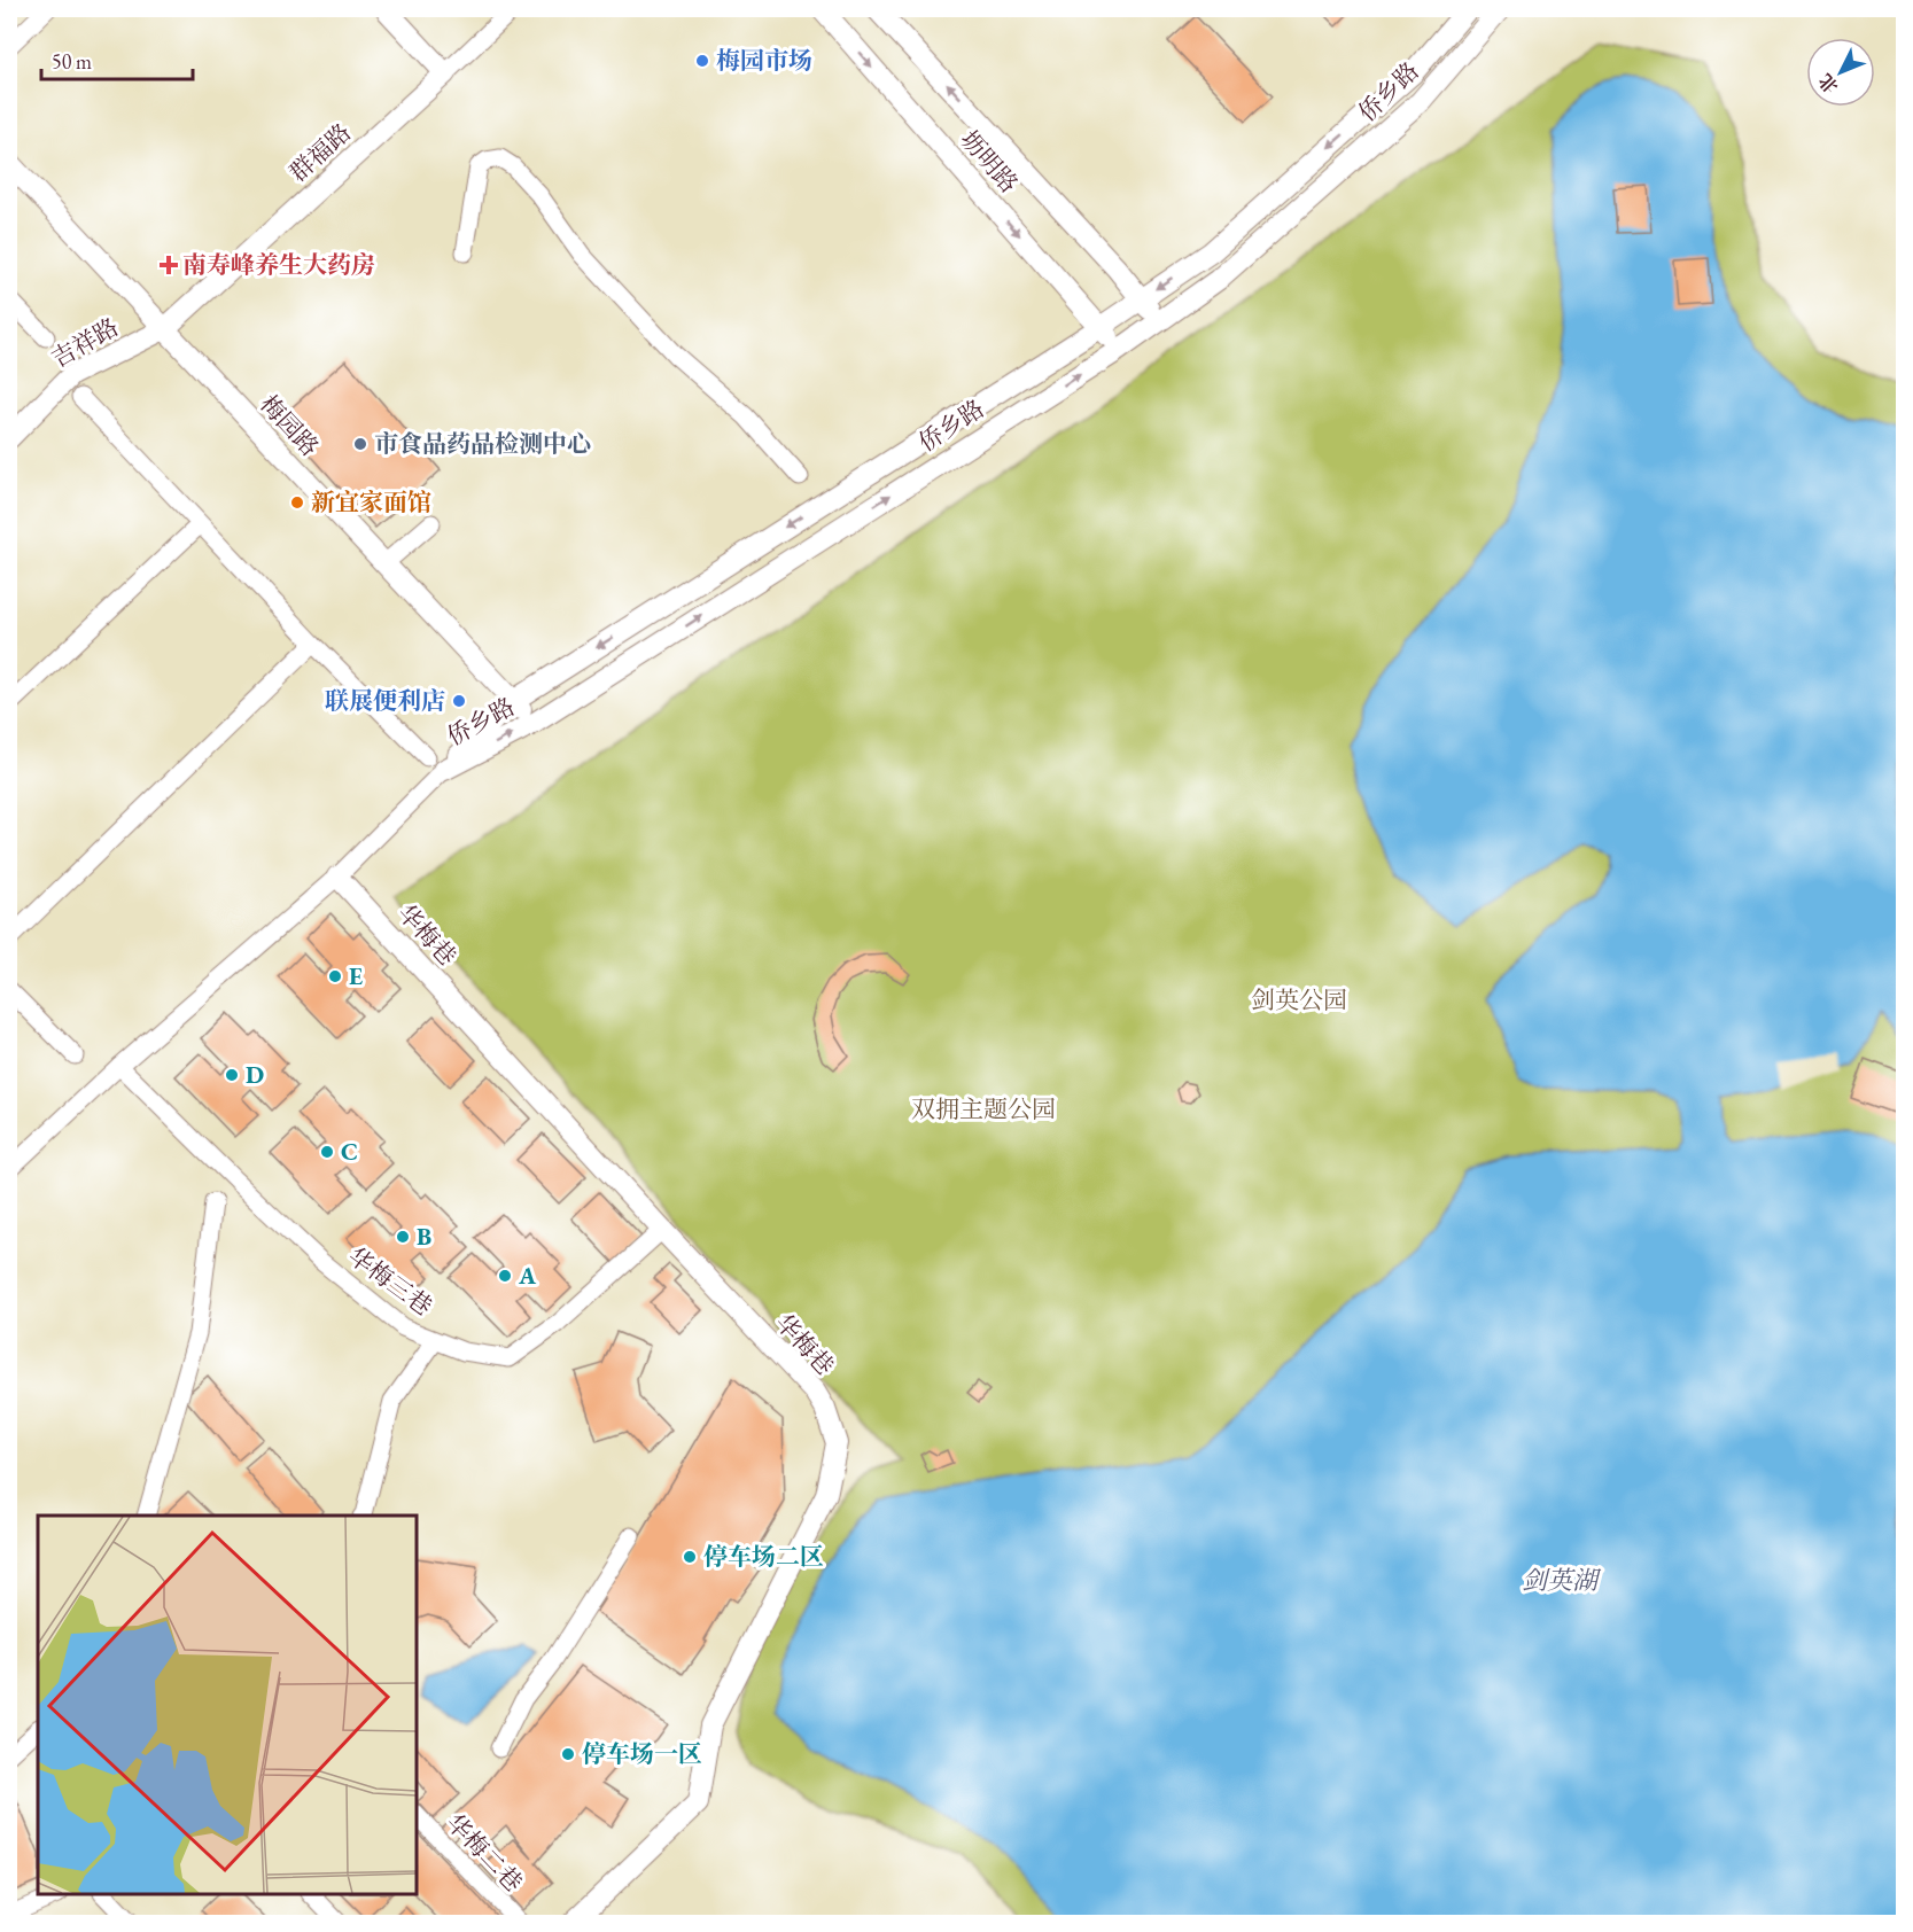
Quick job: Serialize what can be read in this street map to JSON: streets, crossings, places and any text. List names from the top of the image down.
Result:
{
  "streets": {
    "street": [
      "侨乡路",
      "群福路",
      "坜明路",
      "吉祥路",
      "梅园路",
      "华梅巷",
      "华梅三巷",
      "华梅二巷"
    ]
  },
  "crossings": [
    ["侨乡路", "坜明路"],
    ["侨乡路", "梅园路"],
    ["群福路", "吉祥路"],
    ["群福路", "梅园路"],
    ["吉祥路", "梅园路"],
    ["华梅巷", "华梅三巷"]
  ],
  "water": ["剑英湖"],
  "parks": ["剑英公园", "双拥主题公园"],
  "places": {
    "other": [
      "梅园市场",
      "市食品药品检测中心",
      "新宜家面馆",
      "联展便利店",
      "E",
      "D",
      "C",
      "B",
      "A",
      "停车场二区",
      "停车场一区"
    ],
    "health": ["南寿峰养生大药房"]
  },
  "scale_bar": "50 m",
  "north": "bottom left"
}
